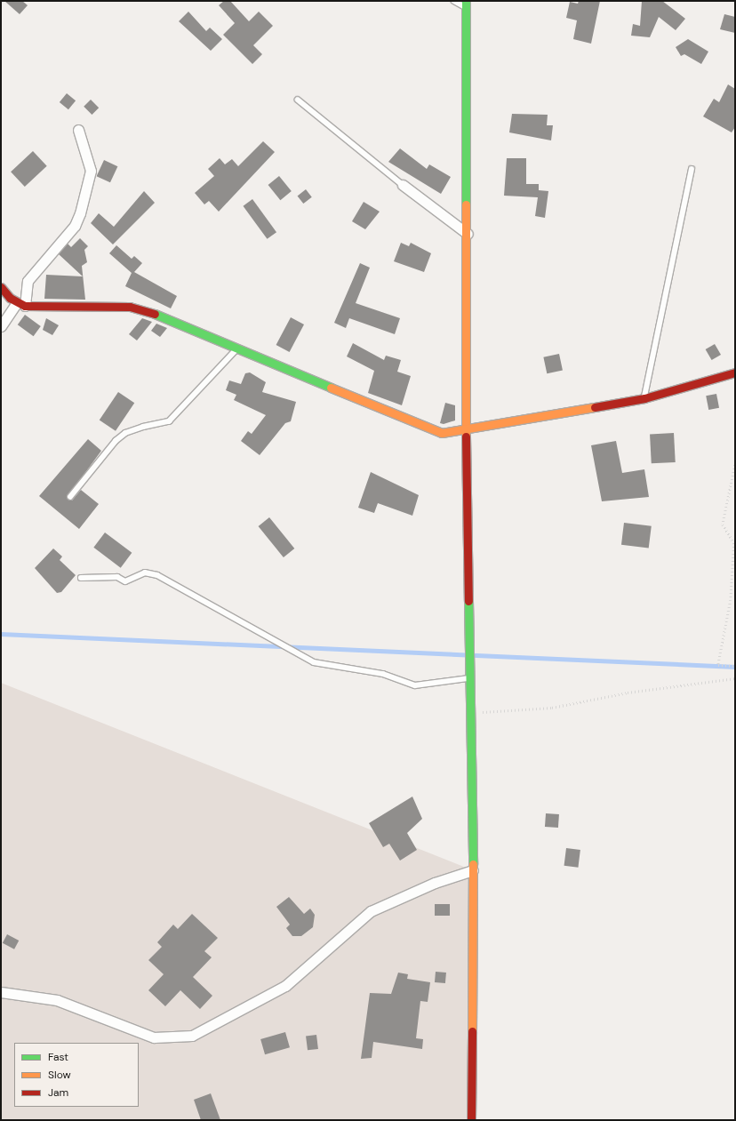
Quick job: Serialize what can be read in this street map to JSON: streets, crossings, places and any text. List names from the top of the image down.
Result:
{
  "legend": ["Fast", "Slow", "Jam"]
}
